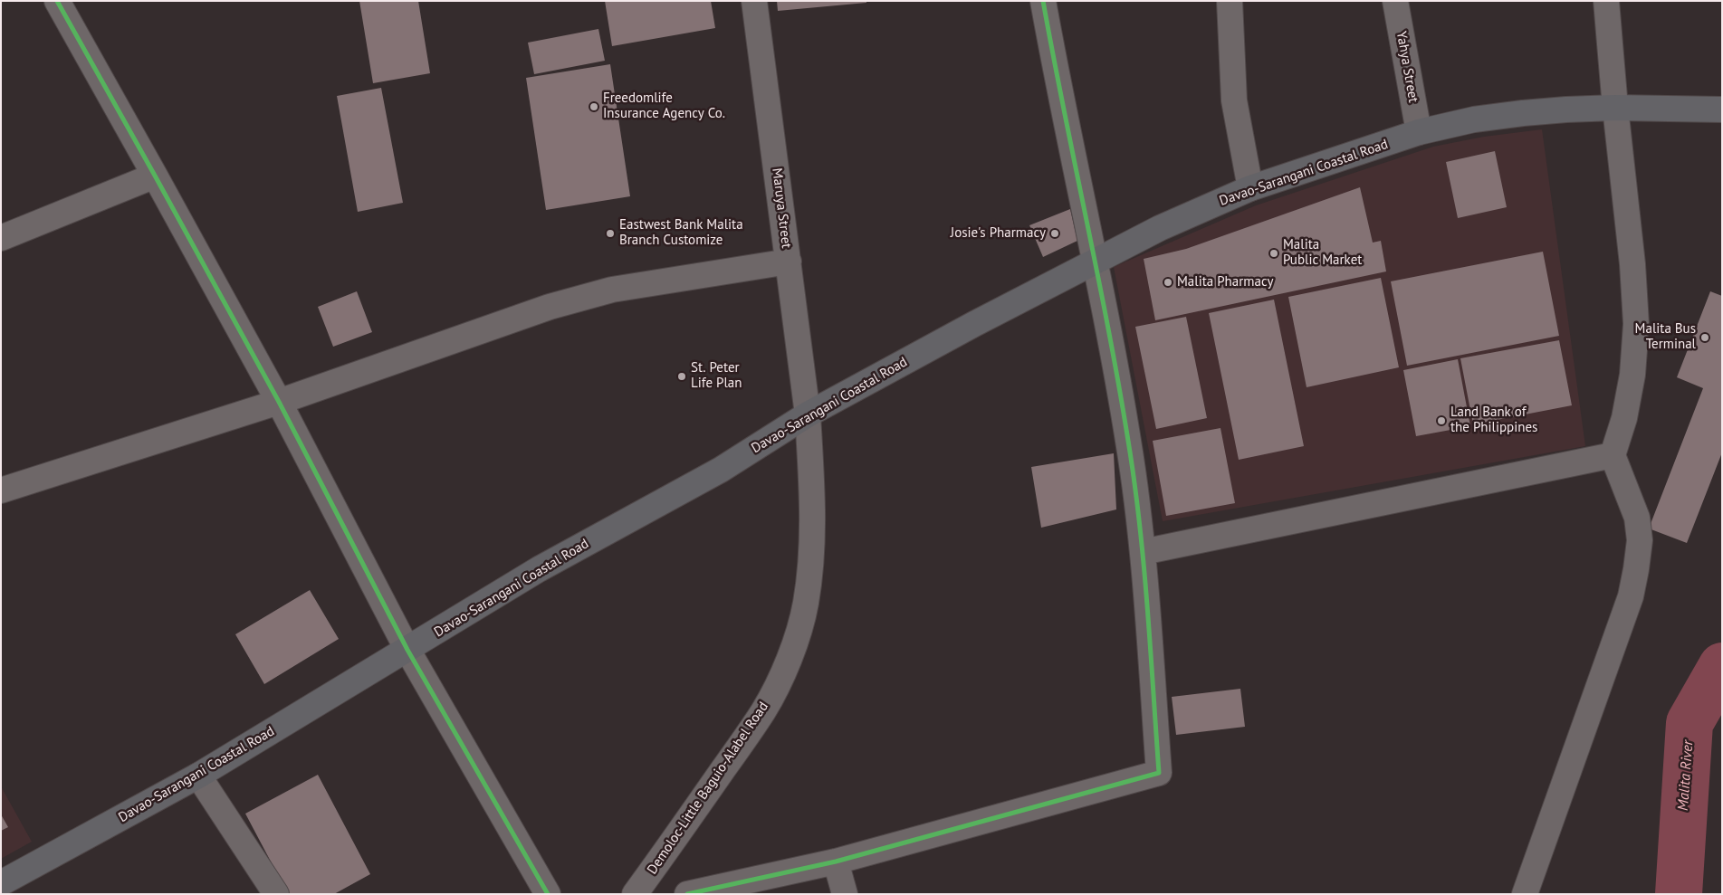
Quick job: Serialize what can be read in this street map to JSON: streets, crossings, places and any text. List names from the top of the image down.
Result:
{
  "streets": {
    "main road": ["Davao-Sarangani Coastal Road"],
    "street": ["Yahya Street", "Maruya Street", "Demoloc-Little Baguio-Alabel Road"]
  },
  "crossings": [
    ["Yahya Street", "Davao-Sarangani Coastal Road"],
    ["Davao-Sarangani Coastal Road", "Maruya Street"],
    ["Davao-Sarangani Coastal Road", "Demoloc-Little Baguio-Alabel Road"],
    ["Maruya Street", "Demoloc-Little Baguio-Alabel Road"]
  ],
  "water": ["Malita River"],
  "places": [
    "Freedomlife Insurance Agency Co.",
    "Eastwest Bank Malita Branch Customize",
    "Josie's Pharmacy",
    "Malita Public Market",
    "Malita Pharmacy",
    "Malita Bus Terminal",
    "St. Peter Life Plan",
    "Land Bank of the Philippines"
  ]
}
